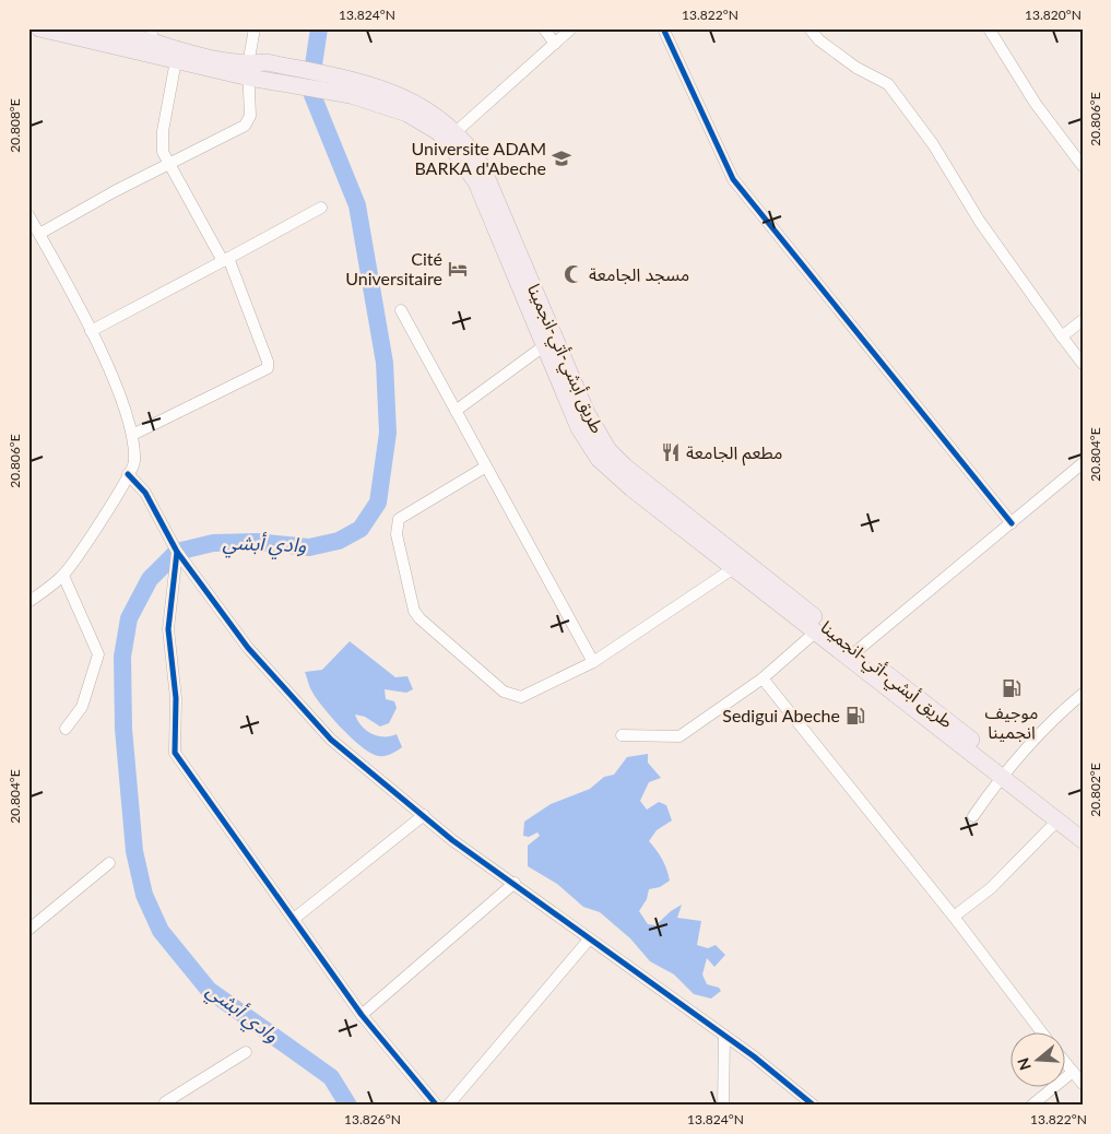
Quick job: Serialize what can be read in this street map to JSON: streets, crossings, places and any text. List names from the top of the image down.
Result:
{
  "streets": {
    "highway": ["طريق أبشي-أتي-انجمينا"]
  },
  "water": ["وادي أبشي"],
  "places": {
    "school or university": ["Universite ADAM BARKA d'Abeche"],
    "hotel": ["Cité Universitaire"],
    "mosque": ["مسجد الجامعة"],
    "restaurant": ["مطعم الجامعة"],
    "fuel station": ["موجيف انجمينا", "Sedigui Abeche"]
  },
  "north": "left",
  "coordinates": [
    "13.824°N",
    "13.822°N",
    "13.820°N",
    "20.806°E",
    "20.808°E",
    "20.804°E",
    "20.802°E",
    "13.826°N"
  ]
}
